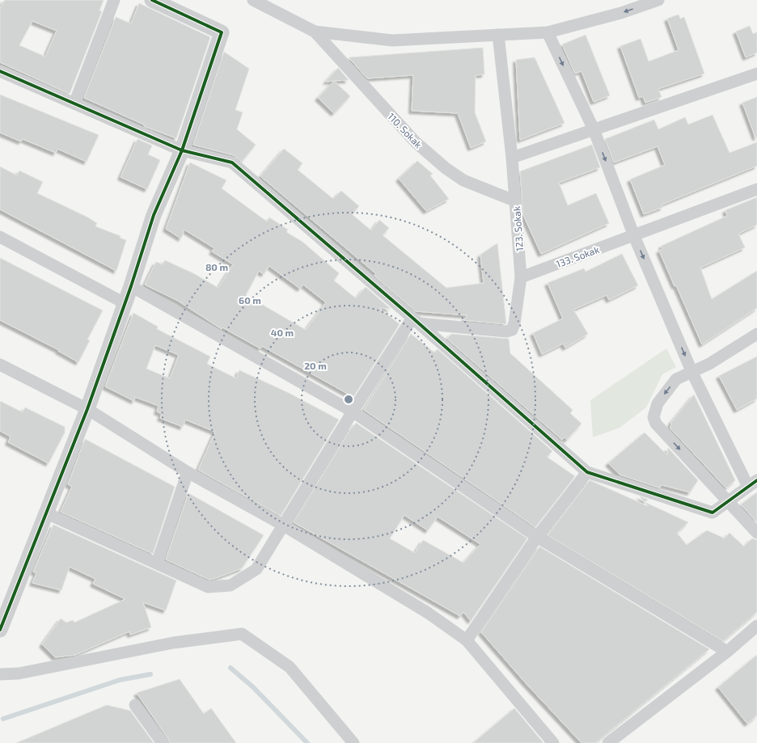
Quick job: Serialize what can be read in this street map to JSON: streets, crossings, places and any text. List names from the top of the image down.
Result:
{
  "streets": {
    "street": ["110. Sokak", "123. Sokak", "133. Sokak"]
  },
  "crossings": [
    ["110. Sokak", "123. Sokak"],
    ["123. Sokak", "133. Sokak"]
  ],
  "rings": [
    "80 m",
    "60 m",
    "40 m",
    "20 m"
  ]
}
